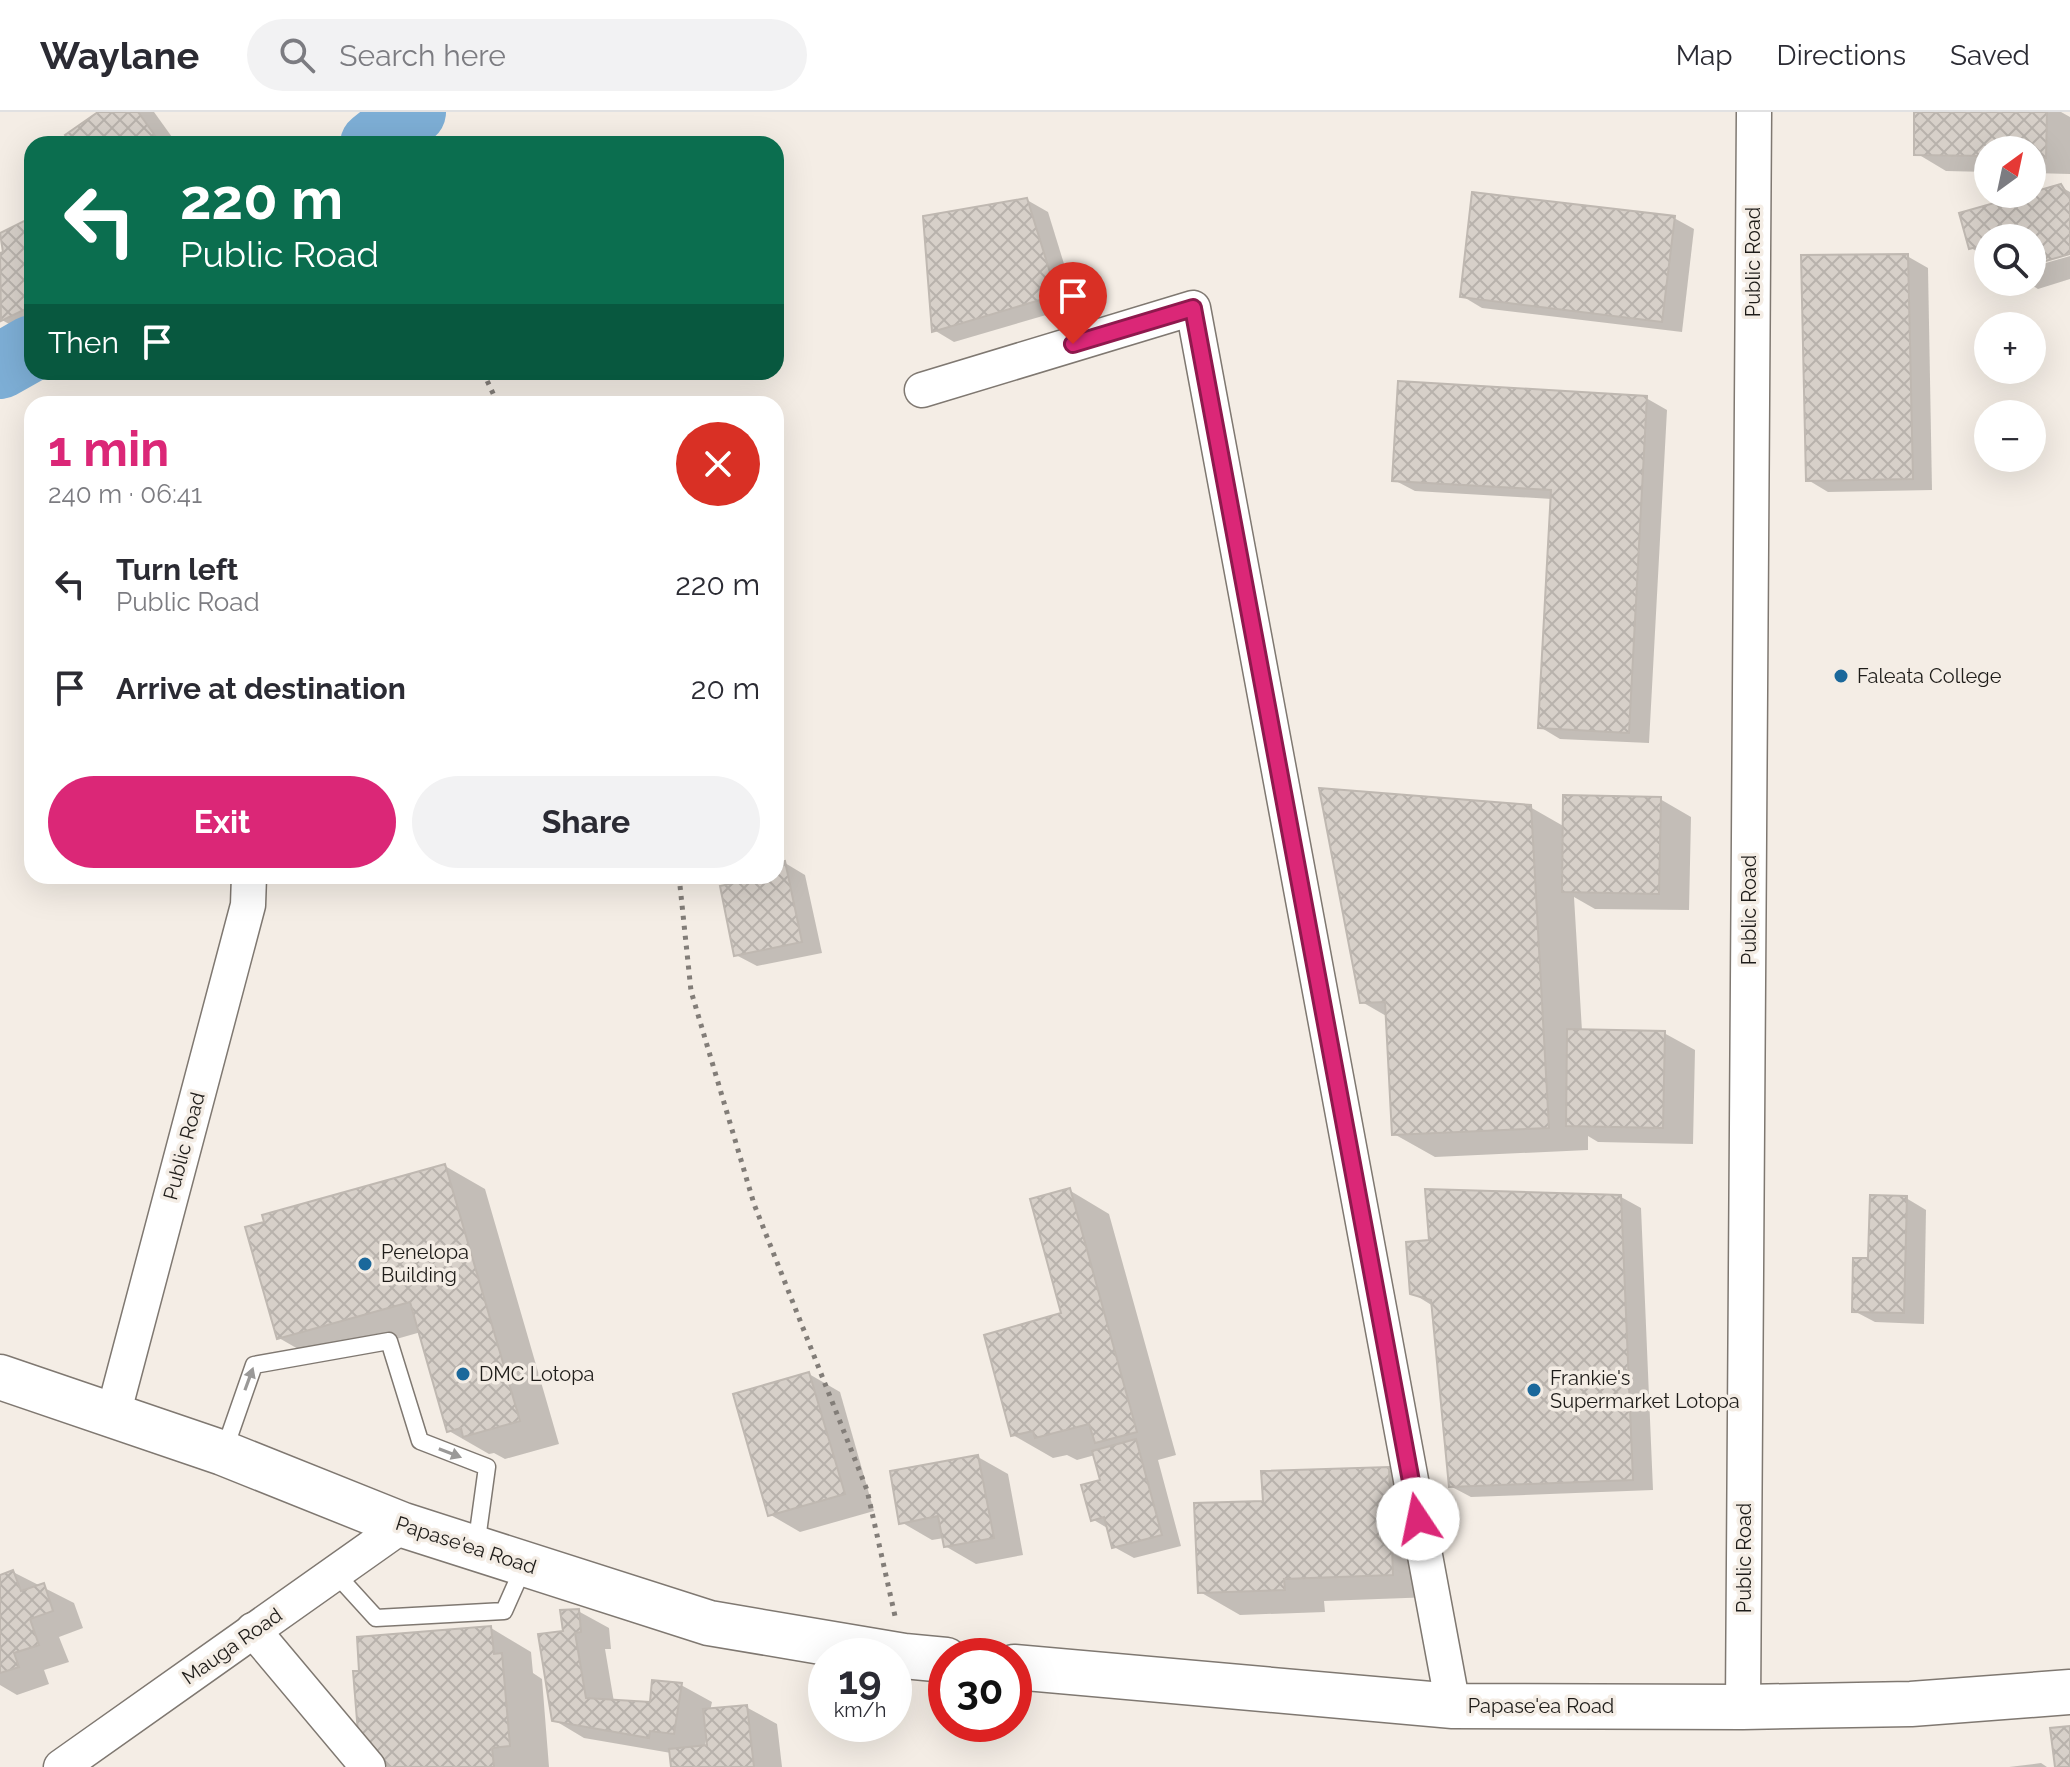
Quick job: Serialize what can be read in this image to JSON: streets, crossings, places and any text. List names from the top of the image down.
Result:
{
  "streets": {
    "main road": ["Papase'ea Road"],
    "street": ["Public Road", "Mauga Road"]
  },
  "crossings": [
    ["Public Road", "Papase'ea Road"],
    ["Papase'ea Road", "Mauga Road"]
  ],
  "places": [
    "Faleata College",
    "Penelopa Building",
    "DMC Lotopa",
    "Frankie's Supermarket Lotopa"
  ],
  "north": "top right",
  "page": {
    "header": "Waylane",
    "search": "Search here",
    "nav": ["Map", "Directions", "Saved"],
    "map_buttons": ["+", "−"],
    "turn": ["220 m", "Public Road"],
    "then": "Then",
    "heading": ["1 min", "240 m · 06:41"],
    "list": [
      {
        "name": "Turn left",
        "note": "Public Road",
        "value": "220 m"
      },
      {
        "name": "Arrive at destination",
        "value": "20 m"
      }
    ],
    "buttons": ["Exit", "Share"],
    "speed": "19 km/h",
    "limit": "30"
  }
}
